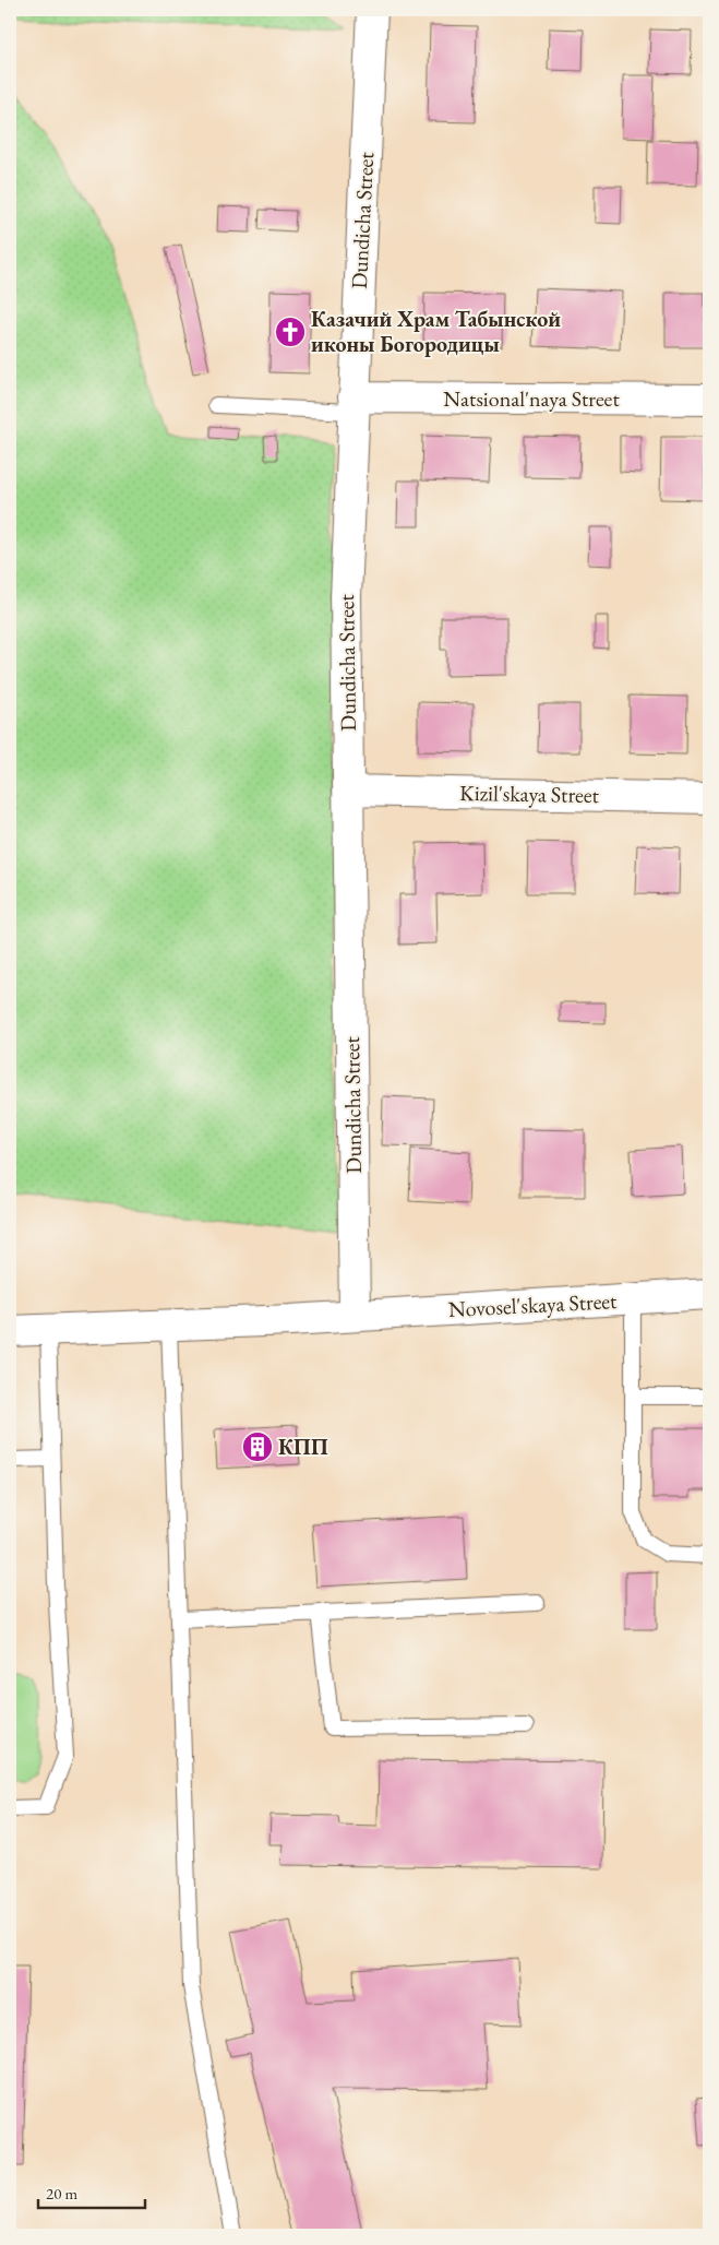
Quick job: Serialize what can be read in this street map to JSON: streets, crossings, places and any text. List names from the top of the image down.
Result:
{
  "streets": {
    "street": [
      "Dundicha Street",
      "Natsional'naya Street",
      "Kizil'skaya Street",
      "Novosel'skaya Street"
    ]
  },
  "crossings": [
    ["Dundicha Street", "Natsional'naya Street"],
    ["Dundicha Street", "Kizil'skaya Street"],
    ["Dundicha Street", "Novosel'skaya Street"]
  ],
  "places": {
    "church": ["Казачий Храм Табынской иконы Богородицы"],
    "building": ["КПП"]
  },
  "scale_bar": "20 m"
}
